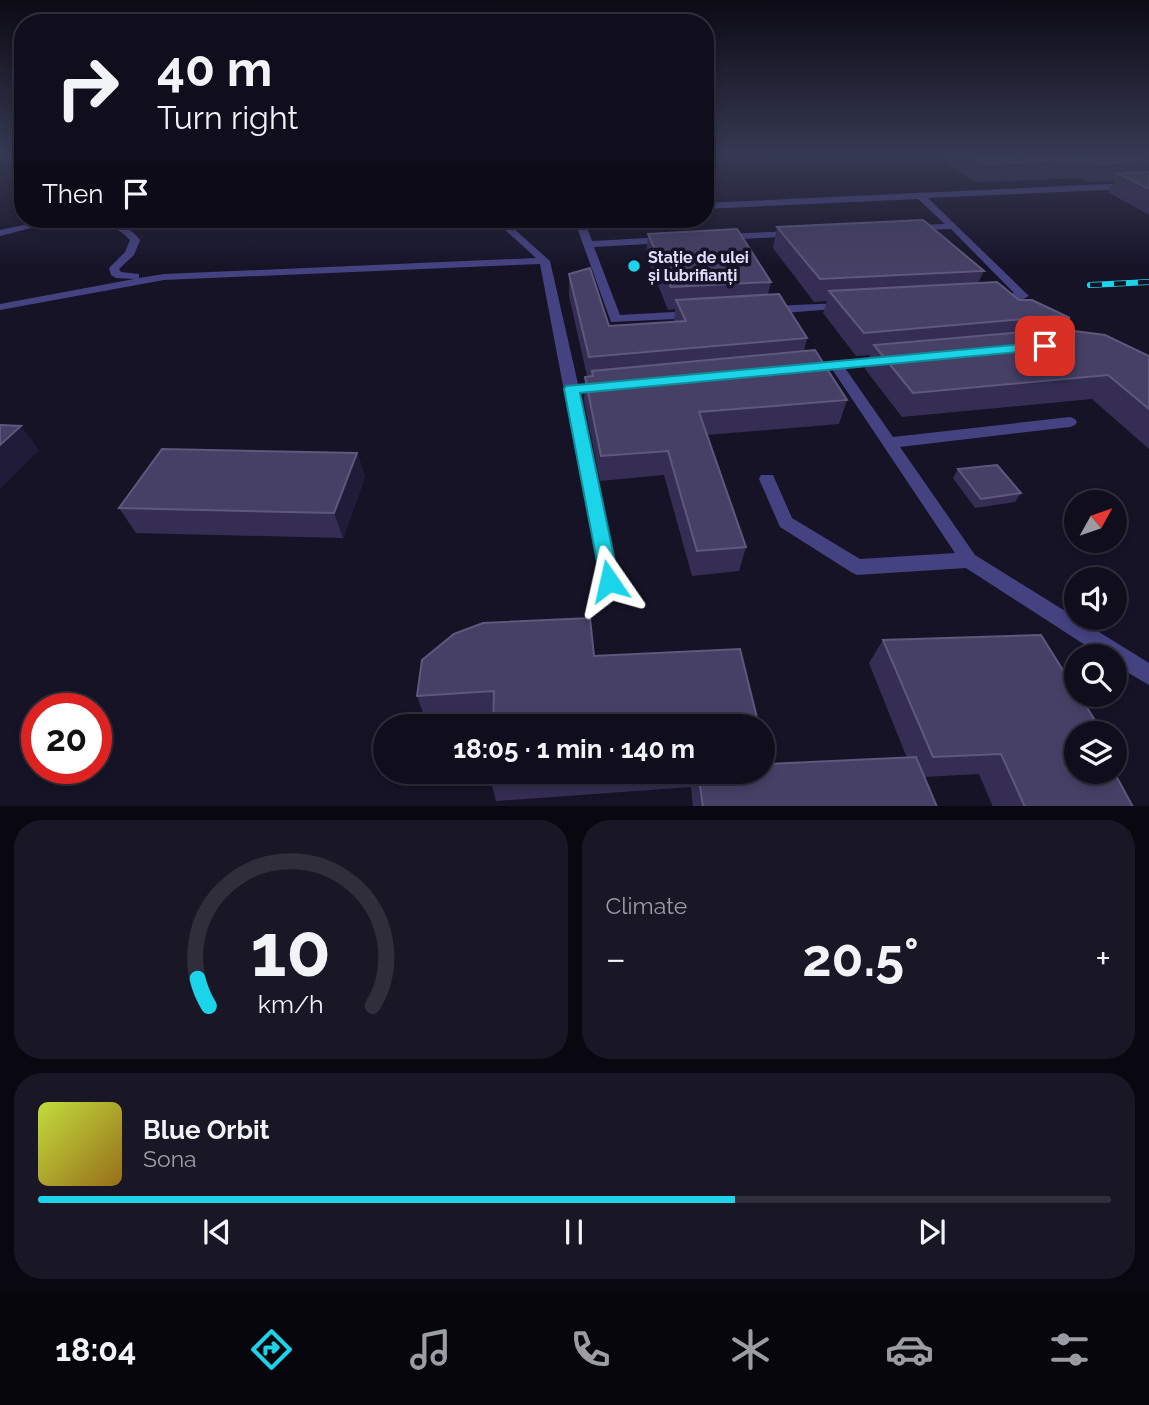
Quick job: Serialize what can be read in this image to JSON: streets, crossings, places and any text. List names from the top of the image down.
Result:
{
  "places": ["Stație de ulei și lubrifianți"],
  "north": "top right",
  "page": {
    "turn": ["40 m", "Turn right"],
    "then": "Then",
    "limit": "20",
    "trip": "18:05 · 1 min · 140 m",
    "tile": "Climate",
    "heat": ["−", "20.5°", "+"],
    "song": ["Blue Orbit", "Sona"],
    "tabs": "18:04",
    "gauge": ["10", "km/h"]
  }
}
